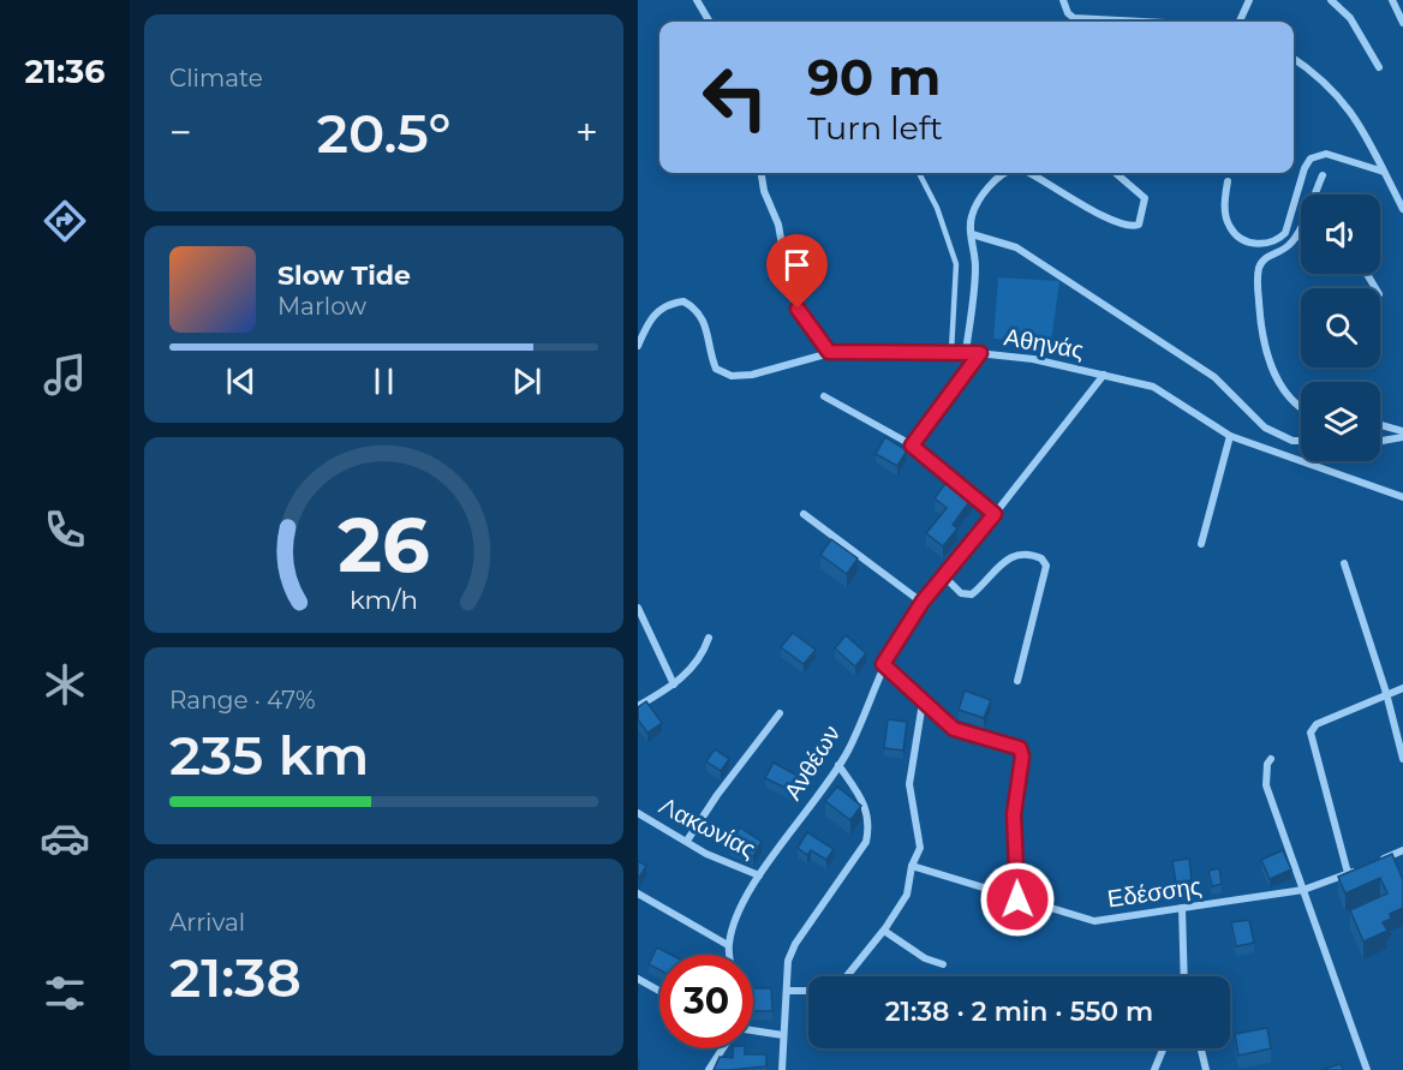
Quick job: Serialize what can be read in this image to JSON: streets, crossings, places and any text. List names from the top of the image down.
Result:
{
  "streets": {
    "street": [
      "Αθηνάς",
      "Ανθέων",
      "Λακωνίας",
      "Εδέσσης"
    ]
  },
  "crossings": [
    ["Αθηνάς", "Ανθέων"],
    ["Ανθέων", "Λακωνίας"]
  ],
  "page": {
    "tabs": "21:36",
    "tile": [
      "Climate",
      ["Range · 47%", "235 km"],
      ["Arrival", "21:38"]
    ],
    "turn": ["90 m", "Turn left"],
    "heat": ["−", "20.5°", "+"],
    "song": ["Slow Tide", "Marlow"],
    "limit": "30",
    "trip": "21:38 · 2 min · 550 m",
    "gauge": ["26", "km/h"]
  }
}
